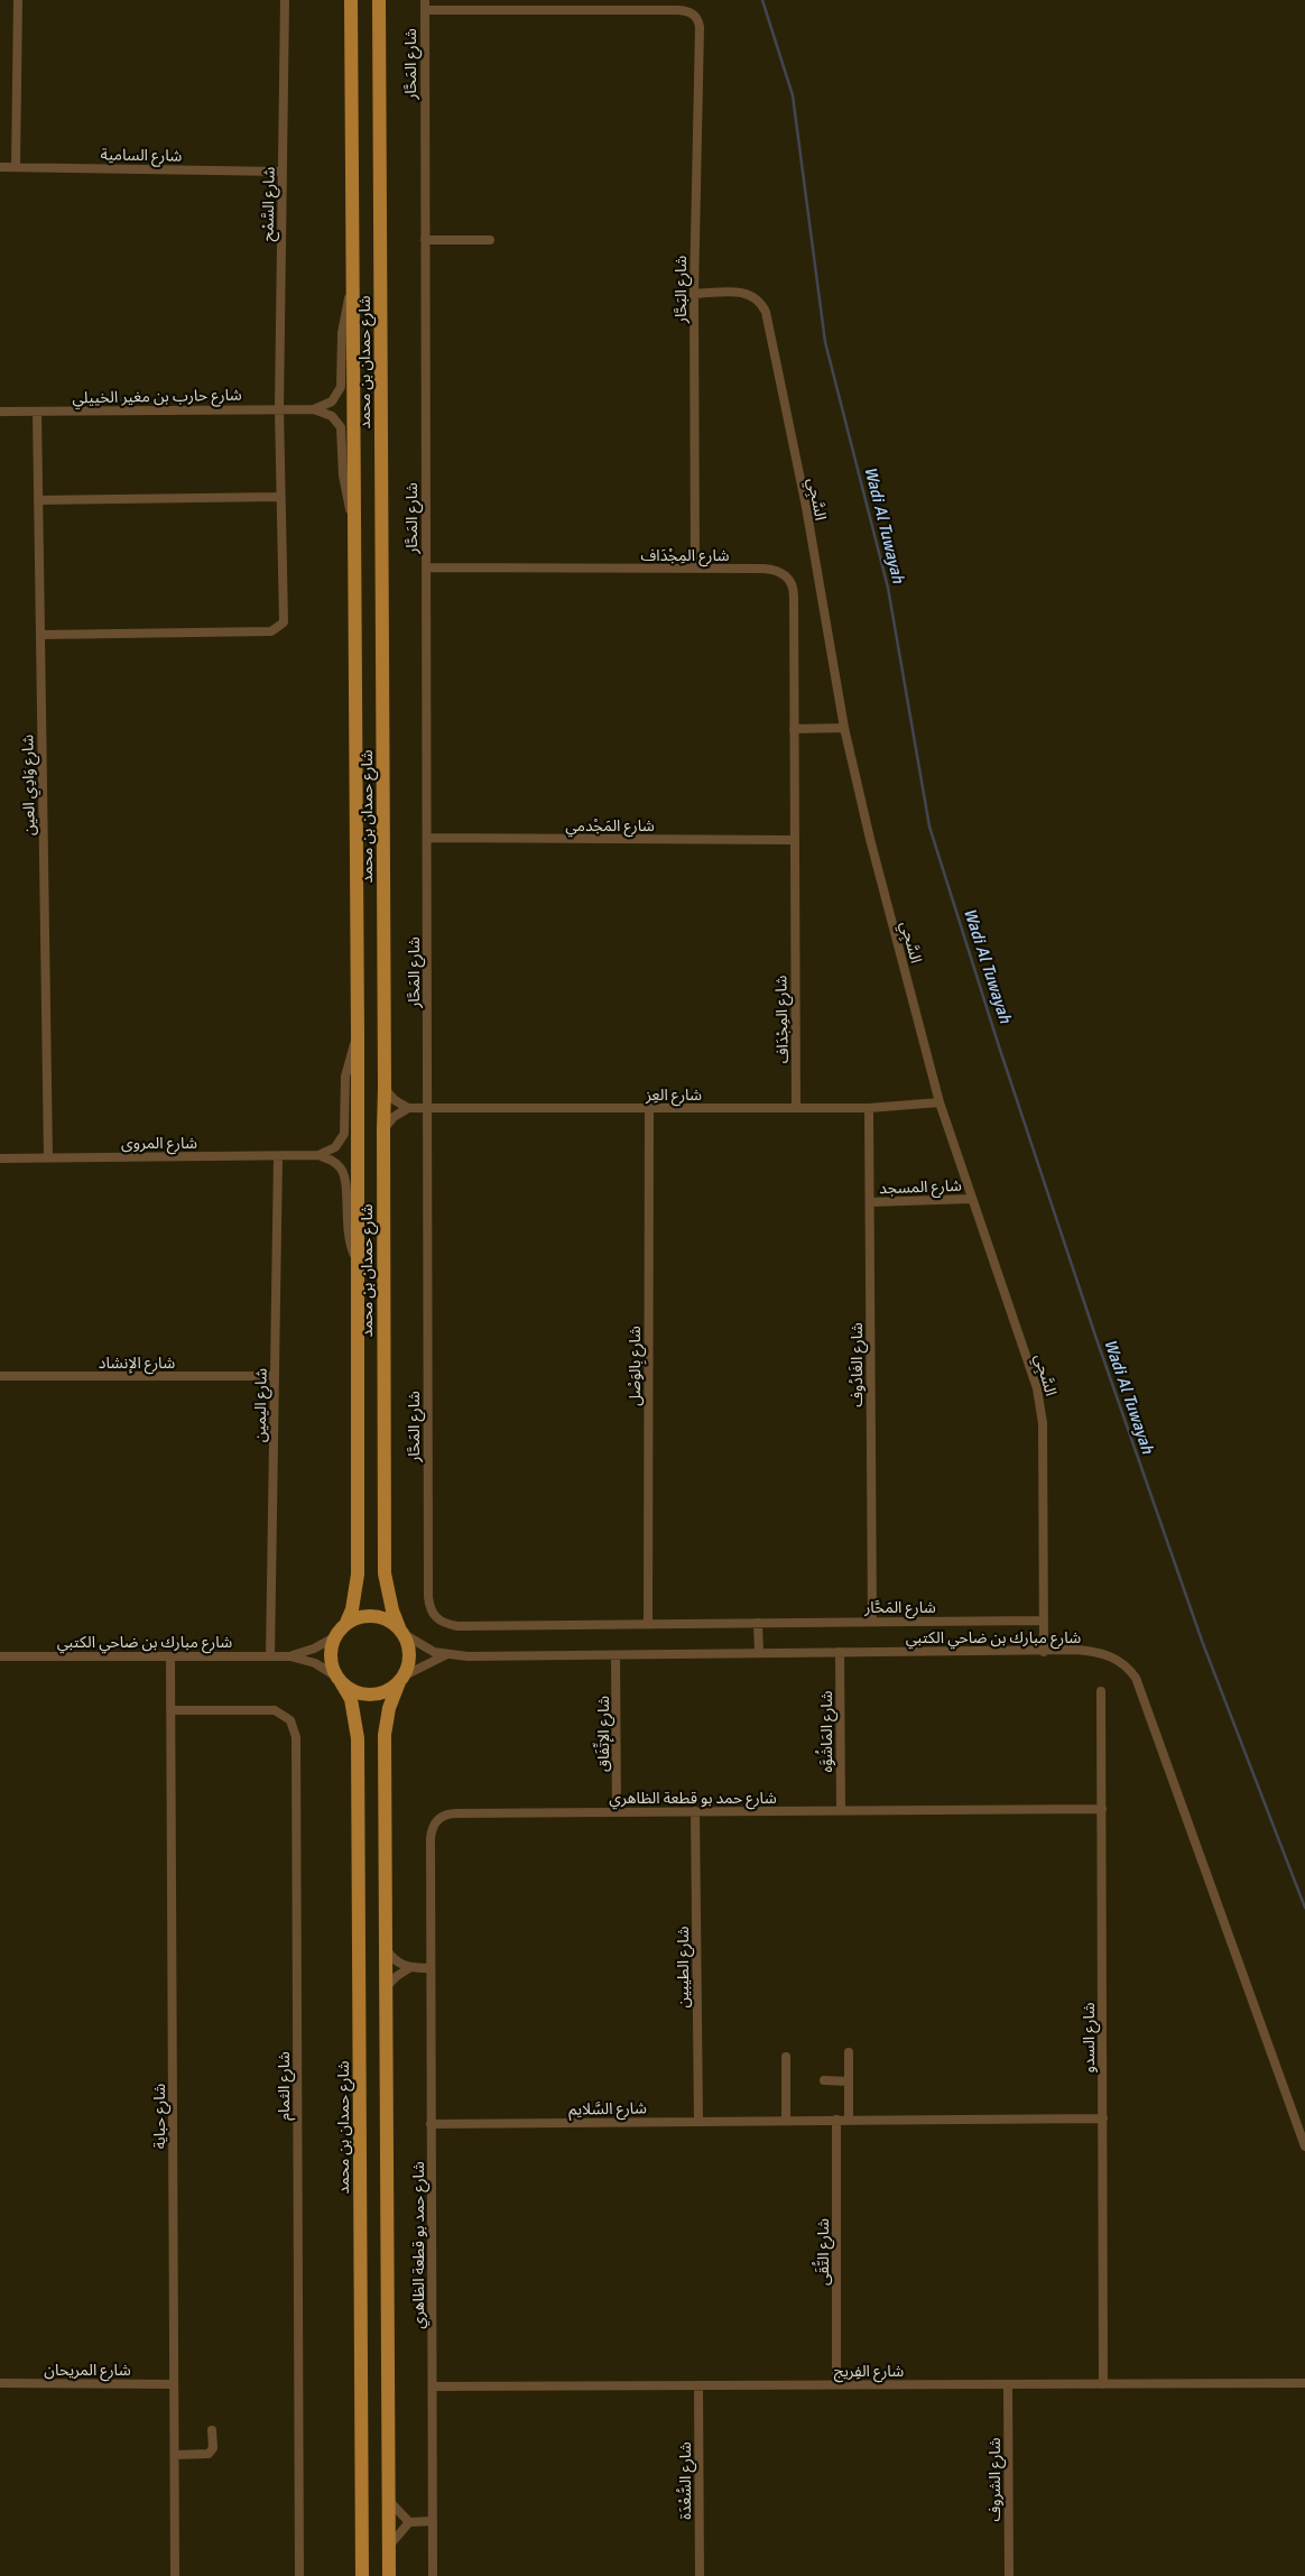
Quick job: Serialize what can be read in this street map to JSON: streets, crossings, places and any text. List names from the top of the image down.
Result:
{
  "streets": {
    "main road": ["شارع حمدان بن محمد"],
    "street": [
      "شارع المَحَّار",
      "شارع السامية",
      "شارع السَّمْح",
      "شارع البَحَّار",
      "شارع حارب بن مغير الخييلي",
      "السَّجِي",
      "شارع المِجْدَاف",
      "شارع وَادِي العين",
      "شارع المَجْدمي",
      "شارع العِز",
      "شارع المروى",
      "شارع المسجد",
      "شارع الإنشاد",
      "شارع الغَادُوف",
      "شارع بِالوَصْل",
      "شارع اليمين",
      "شارع مبارك بن ضاحي الكتبي",
      "شارع المَاشُوَّه",
      "شارع الإتِّفَاق",
      "شارع حمد بو قطعة الظاهري",
      "شارع الطيبين",
      "شارع السدو",
      "شارع الثمام",
      "شارع السَّلايم",
      "شارع حباية",
      "شارع التُّقَى",
      "شارع المريحان",
      "شارع الفِريج",
      "شارع الشروف",
      "شارع السُّعْدَة"
    ]
  },
  "crossings": [
    ["شارع المَحَّار", "شارع البَحَّار"],
    ["شارع المَحَّار", "السَّجِي"],
    ["شارع المَحَّار", "شارع المِجْدَاف"],
    ["شارع المَحَّار", "شارع المَجْدمي"],
    ["شارع المَحَّار", "شارع العِز"],
    ["شارع المَحَّار", "شارع الغَادُوف"],
    ["شارع المَحَّار", "شارع بِالوَصْل"],
    ["شارع السامية", "شارع السَّمْح"],
    ["شارع السَّمْح", "شارع حارب بن مغير الخييلي"],
    ["شارع السَّمْح", "شارع وَادِي العين"],
    ["شارع البَحَّار", "السَّجِي"],
    ["شارع البَحَّار", "شارع المِجْدَاف"],
    ["شارع حمدان بن محمد", "شارع حارب بن مغير الخييلي"],
    ["شارع حمدان بن محمد", "شارع مبارك بن ضاحي الكتبي"],
    ["شارع حارب بن مغير الخييلي", "شارع وَادِي العين"],
    ["السَّجِي", "شارع العِز"],
    ["السَّجِي", "شارع المسجد"],
    ["السَّجِي", "شارع مبارك بن ضاحي الكتبي"],
    ["شارع المِجْدَاف", "شارع المَجْدمي"],
    ["شارع المِجْدَاف", "شارع العِز"],
    ["شارع وَادِي العين", "شارع المروى"],
    ["شارع العِز", "شارع الغَادُوف"],
    ["شارع العِز", "شارع بِالوَصْل"],
    ["شارع المروى", "شارع اليمين"],
    ["شارع المسجد", "شارع الغَادُوف"],
    ["شارع الإنشاد", "شارع اليمين"],
    ["شارع اليمين", "شارع مبارك بن ضاحي الكتبي"],
    ["شارع مبارك بن ضاحي الكتبي", "شارع المَاشُوَّه"],
    ["شارع مبارك بن ضاحي الكتبي", "شارع الإتِّفَاق"],
    ["شارع مبارك بن ضاحي الكتبي", "شارع حباية"],
    ["شارع المَاشُوَّه", "شارع حمد بو قطعة الظاهري"],
    ["شارع الإتِّفَاق", "شارع حمد بو قطعة الظاهري"],
    ["شارع حمد بو قطعة الظاهري", "شارع الطيبين"],
    ["شارع حمد بو قطعة الظاهري", "شارع السدو"],
    ["شارع حمد بو قطعة الظاهري", "شارع السَّلايم"],
    ["شارع حمد بو قطعة الظاهري", "شارع الفِريج"],
    ["شارع الطيبين", "شارع السَّلايم"],
    ["شارع السدو", "شارع السَّلايم"],
    ["شارع السدو", "شارع الفِريج"],
    ["شارع الثمام", "شارع حباية"],
    ["شارع السَّلايم", "شارع التُّقَى"],
    ["شارع حباية", "شارع المريحان"],
    ["شارع التُّقَى", "شارع الفِريج"],
    ["شارع الفِريج", "شارع الشروف"],
    ["شارع الفِريج", "شارع السُّعْدَة"]
  ],
  "water": ["Wadi Al Tuwayah"]
}
